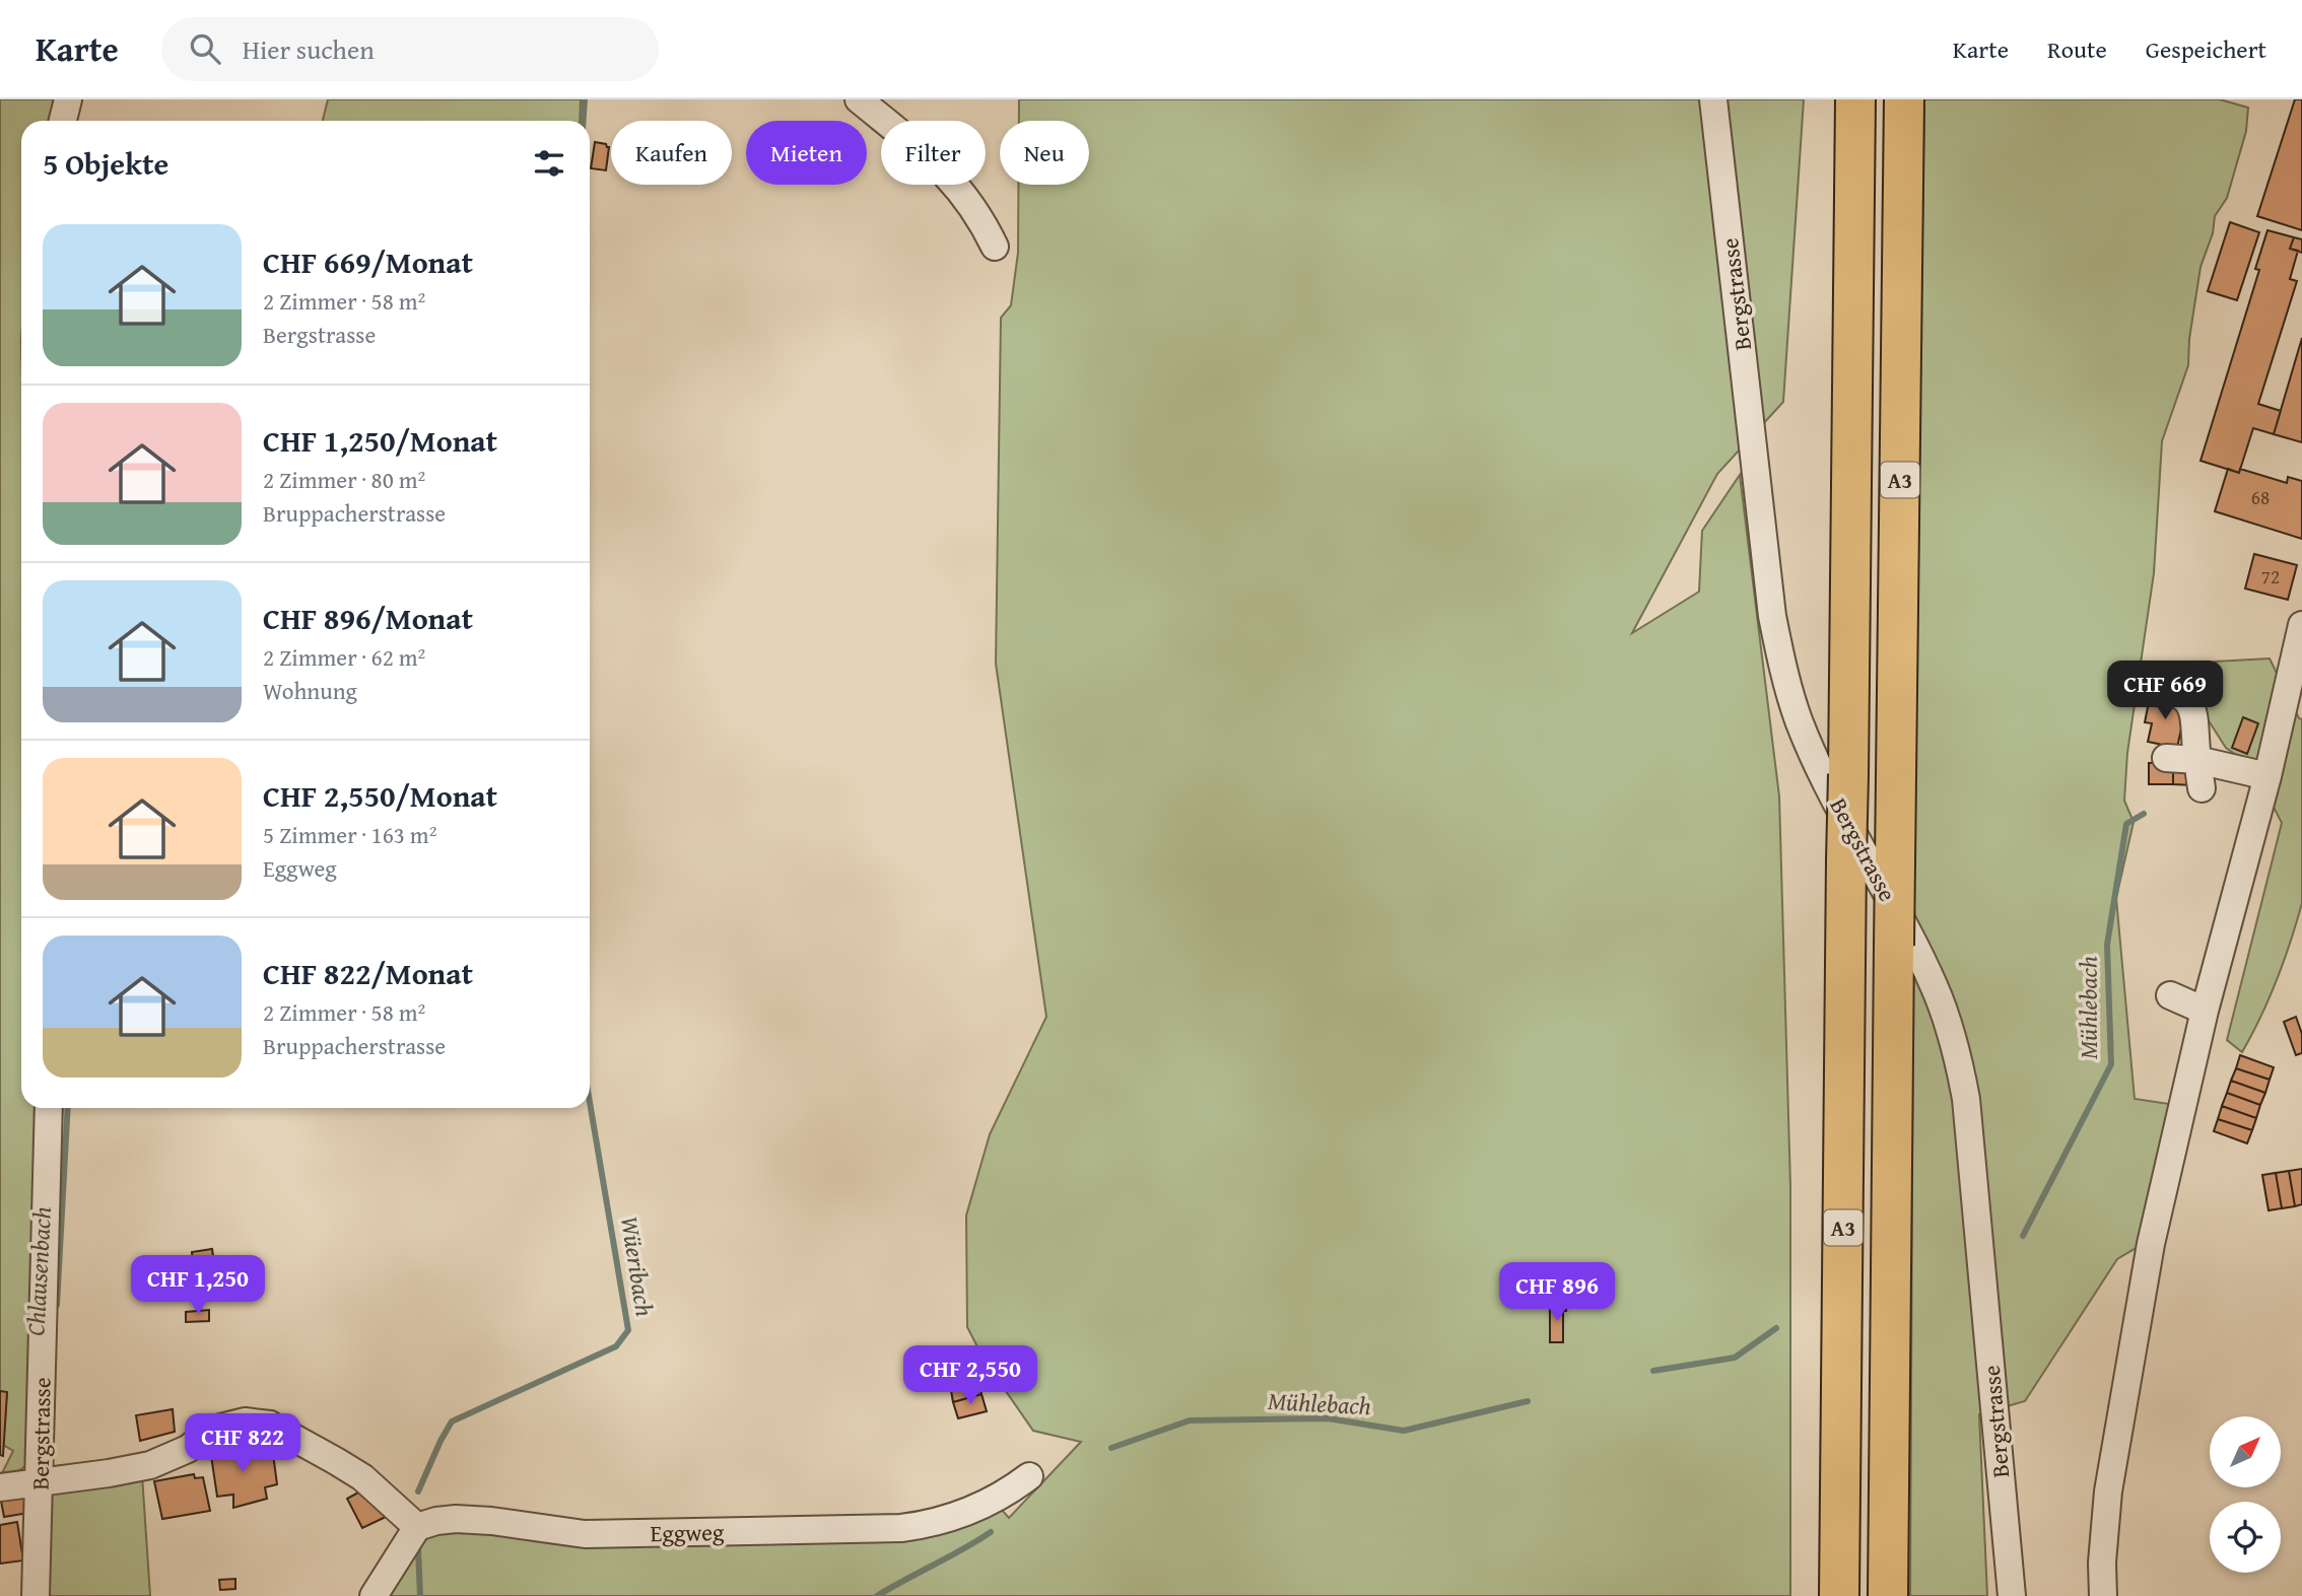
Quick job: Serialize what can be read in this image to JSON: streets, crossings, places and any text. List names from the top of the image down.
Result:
{
  "streets": {
    "highway": ["A3"],
    "street": ["Bergstrasse", "Eggweg"]
  },
  "water": ["Mühlebach", "Wüeribach", "Chlausenbach"],
  "house_numbers": ["68", "72"],
  "north": "top right",
  "page": {
    "header": "Karte",
    "search": "Hier suchen",
    "nav": ["Karte", "Route", "Gespeichert"],
    "chip": [
      "Kaufen",
      "Mieten",
      "Filter",
      "Neu"
    ],
    "heading": "5 Objekte",
    "list": [
      {
        "name": "CHF 669/Monat",
        "note": "2 Zimmer · 58 m² · Bergstrasse"
      },
      {
        "name": "CHF 1,250/Monat",
        "note": "2 Zimmer · 80 m² · Bruppacherstrasse"
      },
      {
        "name": "CHF 896/Monat",
        "note": "2 Zimmer · 62 m² · Wohnung"
      },
      {
        "name": "CHF 2,550/Monat",
        "note": "5 Zimmer · 163 m² · Eggweg"
      },
      {
        "name": "CHF 822/Monat",
        "note": "2 Zimmer · 58 m² · Bruppacherstrasse"
      }
    ],
    "price": [
      "CHF 669",
      "CHF 1,250",
      "CHF 896",
      "CHF 2,550",
      "CHF 822"
    ]
  }
}
